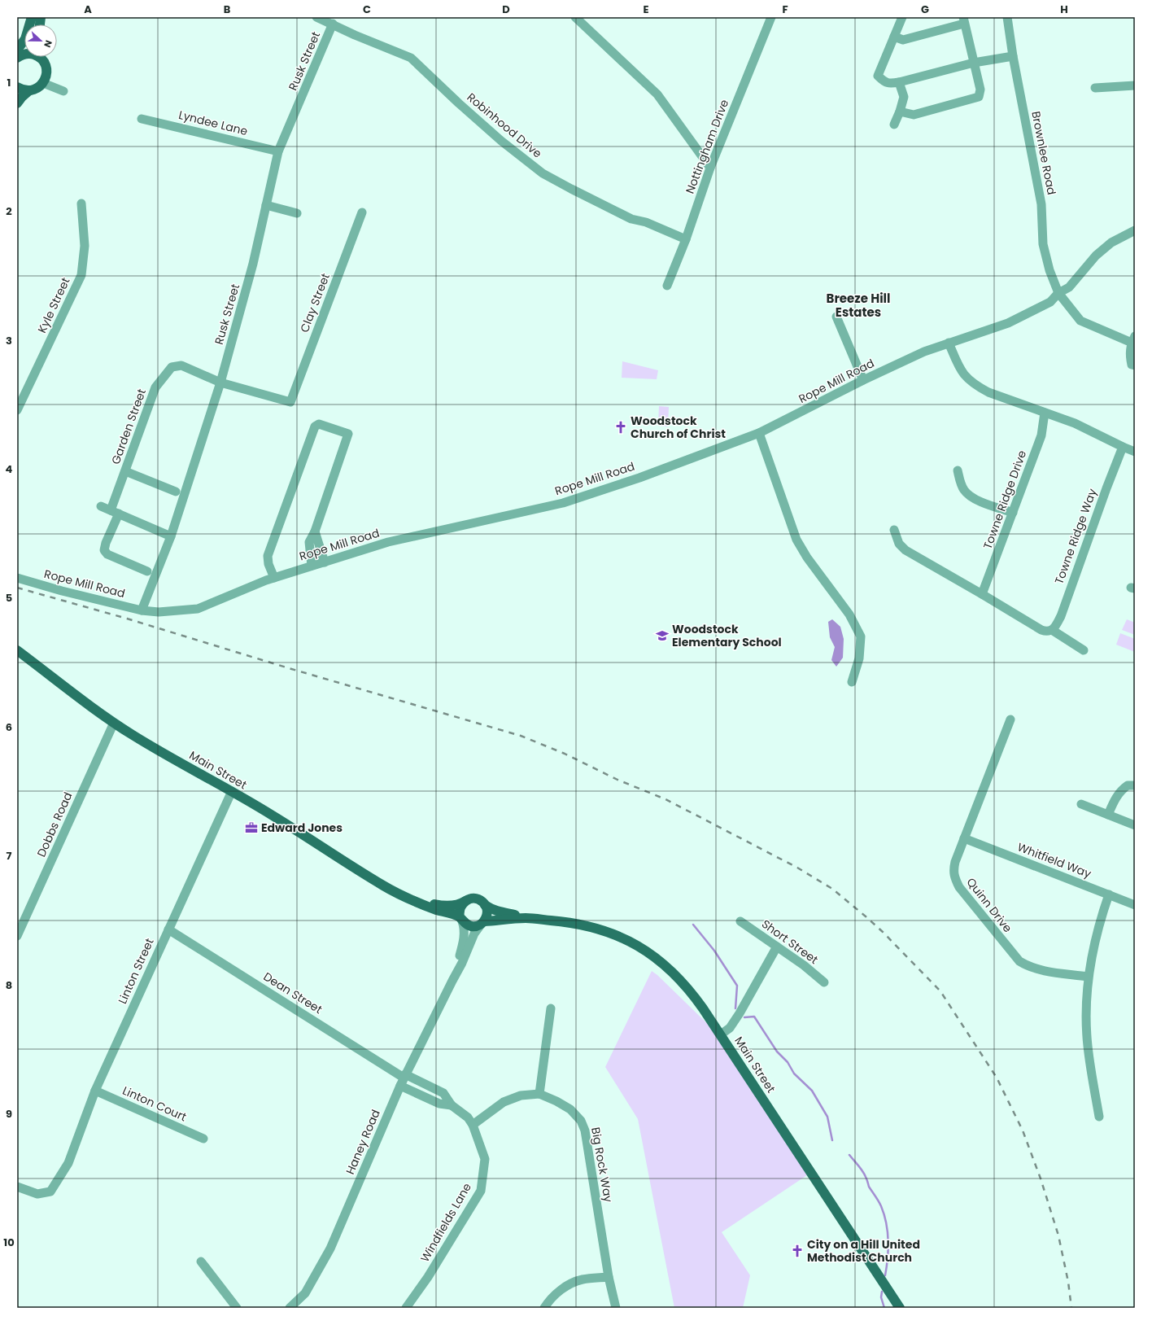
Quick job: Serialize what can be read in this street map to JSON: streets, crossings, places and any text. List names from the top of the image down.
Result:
{
  "streets": {
    "main road": ["Main Street"],
    "street": [
      "Rusk Street",
      "Lyndee Lane",
      "Robinhood Drive",
      "Nottingham Drive",
      "Brownlee Road",
      "Clay Street",
      "Kyle Street",
      "Rope Mill Road",
      "Garden Street",
      "Towne Ridge Drive",
      "Towne Ridge Way",
      "Dobbs Road",
      "Whitfield Way",
      "Quinn Drive",
      "Short Street",
      "Linton Street",
      "Dean Street",
      "Linton Court",
      "Haney Road",
      "Big Rock Way",
      "Windfields Lane"
    ]
  },
  "crossings": [
    ["Rusk Street", "Lyndee Lane"],
    ["Rusk Street", "Robinhood Drive"],
    ["Rusk Street", "Rope Mill Road"],
    ["Rusk Street", "Garden Street"],
    ["Robinhood Drive", "Nottingham Drive"],
    ["Brownlee Road", "Rope Mill Road"],
    ["Clay Street", "Garden Street"],
    ["Main Street", "Dobbs Road"],
    ["Main Street", "Linton Street"],
    ["Main Street", "Haney Road"],
    ["Whitfield Way", "Quinn Drive"],
    ["Linton Street", "Dean Street"],
    ["Linton Street", "Linton Court"],
    ["Dean Street", "Haney Road"],
    ["Big Rock Way", "Windfields Lane"]
  ],
  "districts": ["Breeze Hill Estates"],
  "places": {
    "church": ["Woodstock Church of Christ", "City on a Hill United Methodist Church"],
    "school or university": ["Woodstock Elementary School"],
    "office": ["Edward Jones"]
  },
  "north": "right",
  "grid": {
    "columns": [
      "A",
      "B",
      "C",
      "D",
      "E",
      "F",
      "G",
      "H"
    ],
    "rows": [
      "1",
      "2",
      "3",
      "4",
      "5",
      "6",
      "7",
      "8",
      "9",
      "10"
    ]
  }
}
